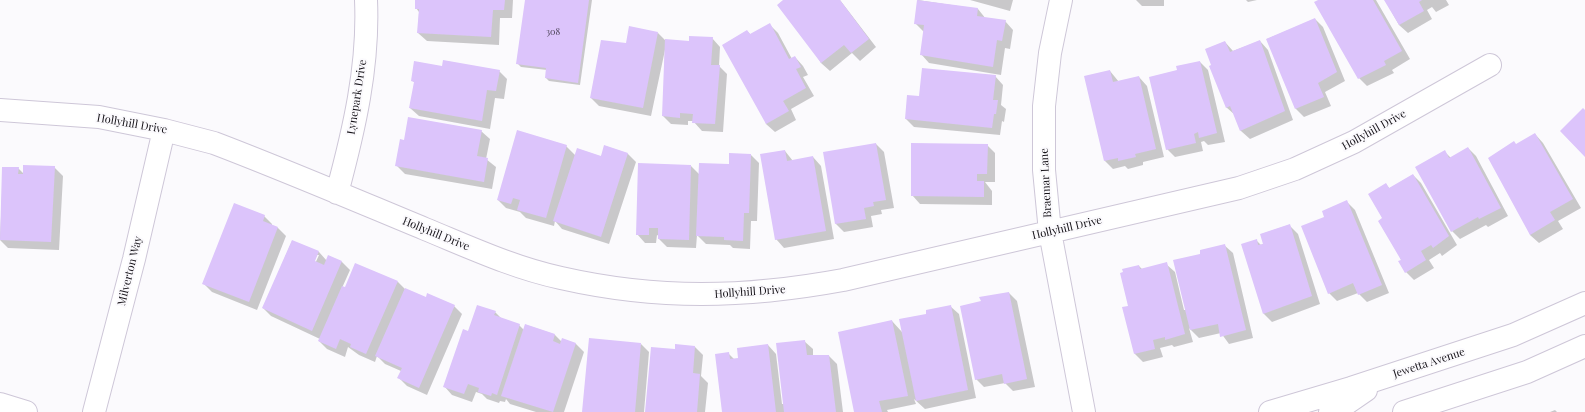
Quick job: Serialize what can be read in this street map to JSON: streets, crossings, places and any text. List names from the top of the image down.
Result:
{
  "streets": {
    "street": [
      "Lynepark Drive",
      "Hollyhill Drive",
      "Braemar Lane",
      "Milverton Way",
      "Jewetta Avenue"
    ]
  },
  "crossings": [
    ["Lynepark Drive", "Hollyhill Drive"],
    ["Hollyhill Drive", "Braemar Lane"],
    ["Hollyhill Drive", "Milverton Way"]
  ],
  "house_numbers": ["308"]
}
